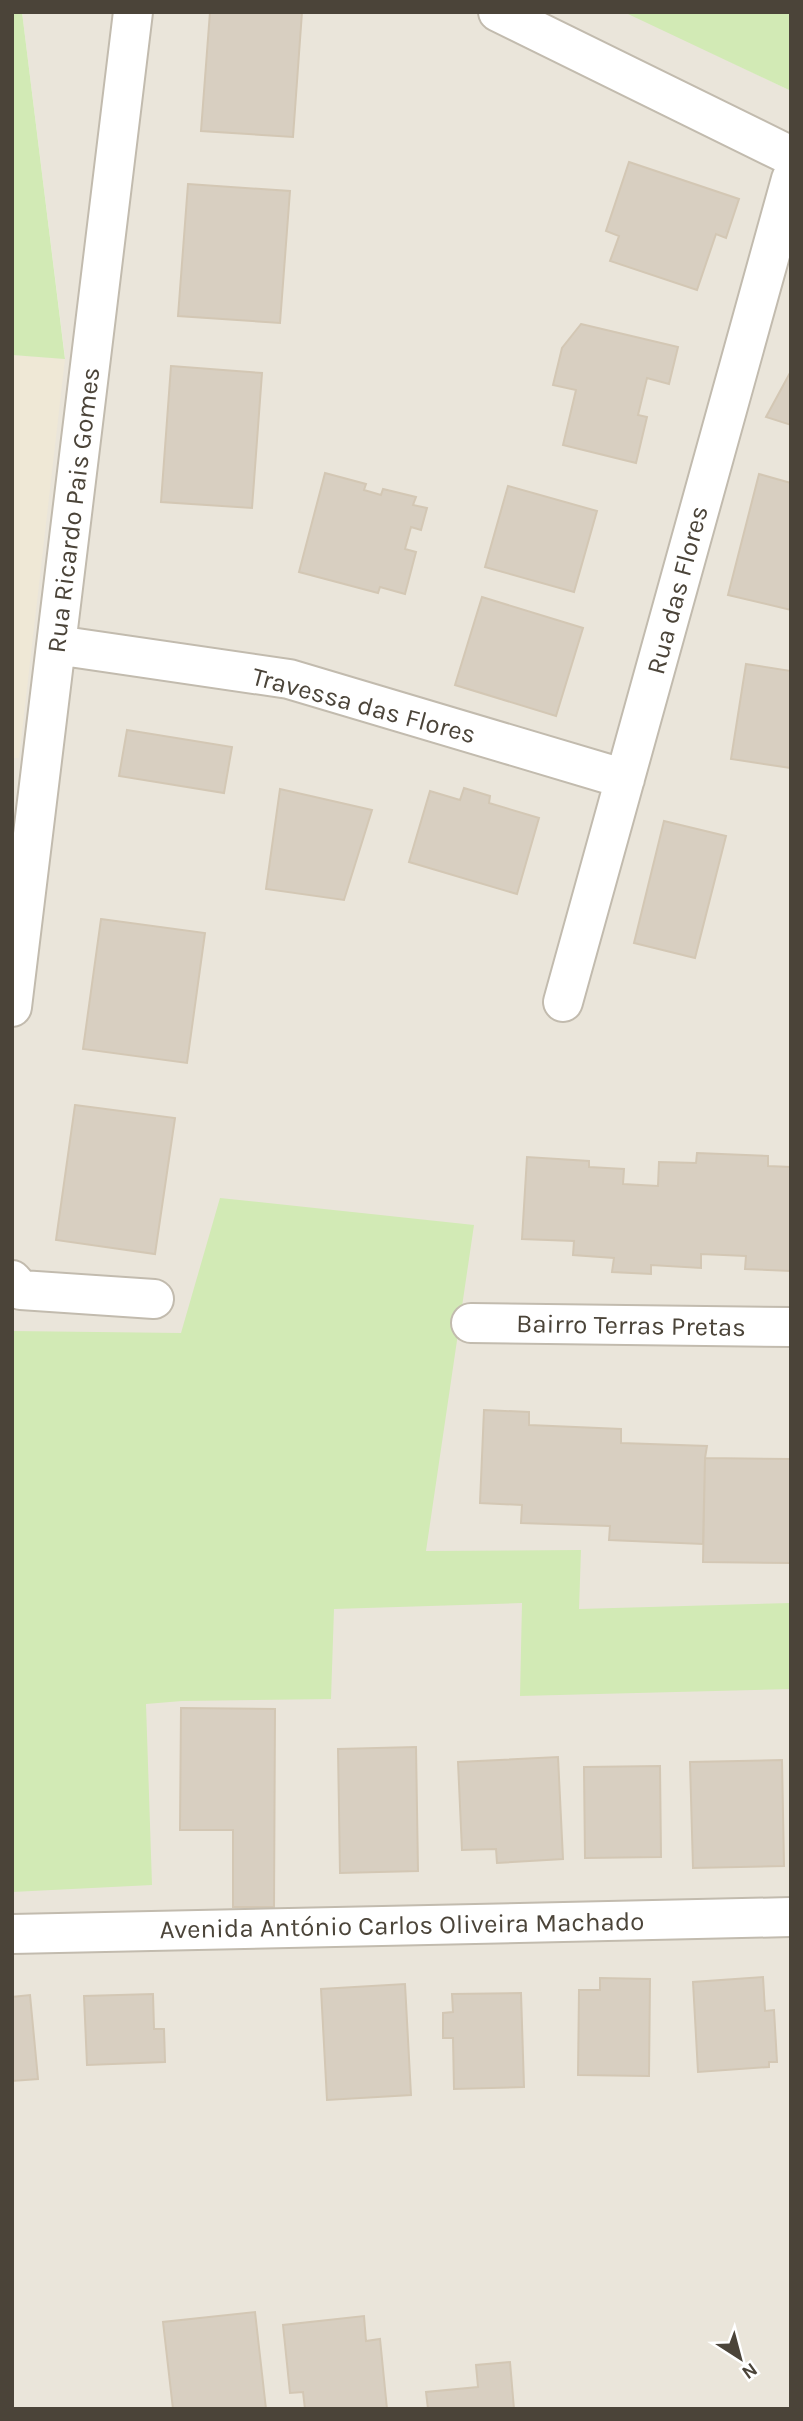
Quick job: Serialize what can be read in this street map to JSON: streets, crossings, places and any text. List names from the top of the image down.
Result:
{
  "streets": {
    "street": [
      "Rua Ricardo Pais Gomes",
      "Rua das Flores",
      "Travessa das Flores",
      "Bairro Terras Pretas",
      "Avenida António Carlos Oliveira Machado"
    ]
  },
  "crossings": [
    ["Rua Ricardo Pais Gomes", "Travessa das Flores"],
    ["Rua das Flores", "Travessa das Flores"]
  ],
  "north": "bottom right"
}
